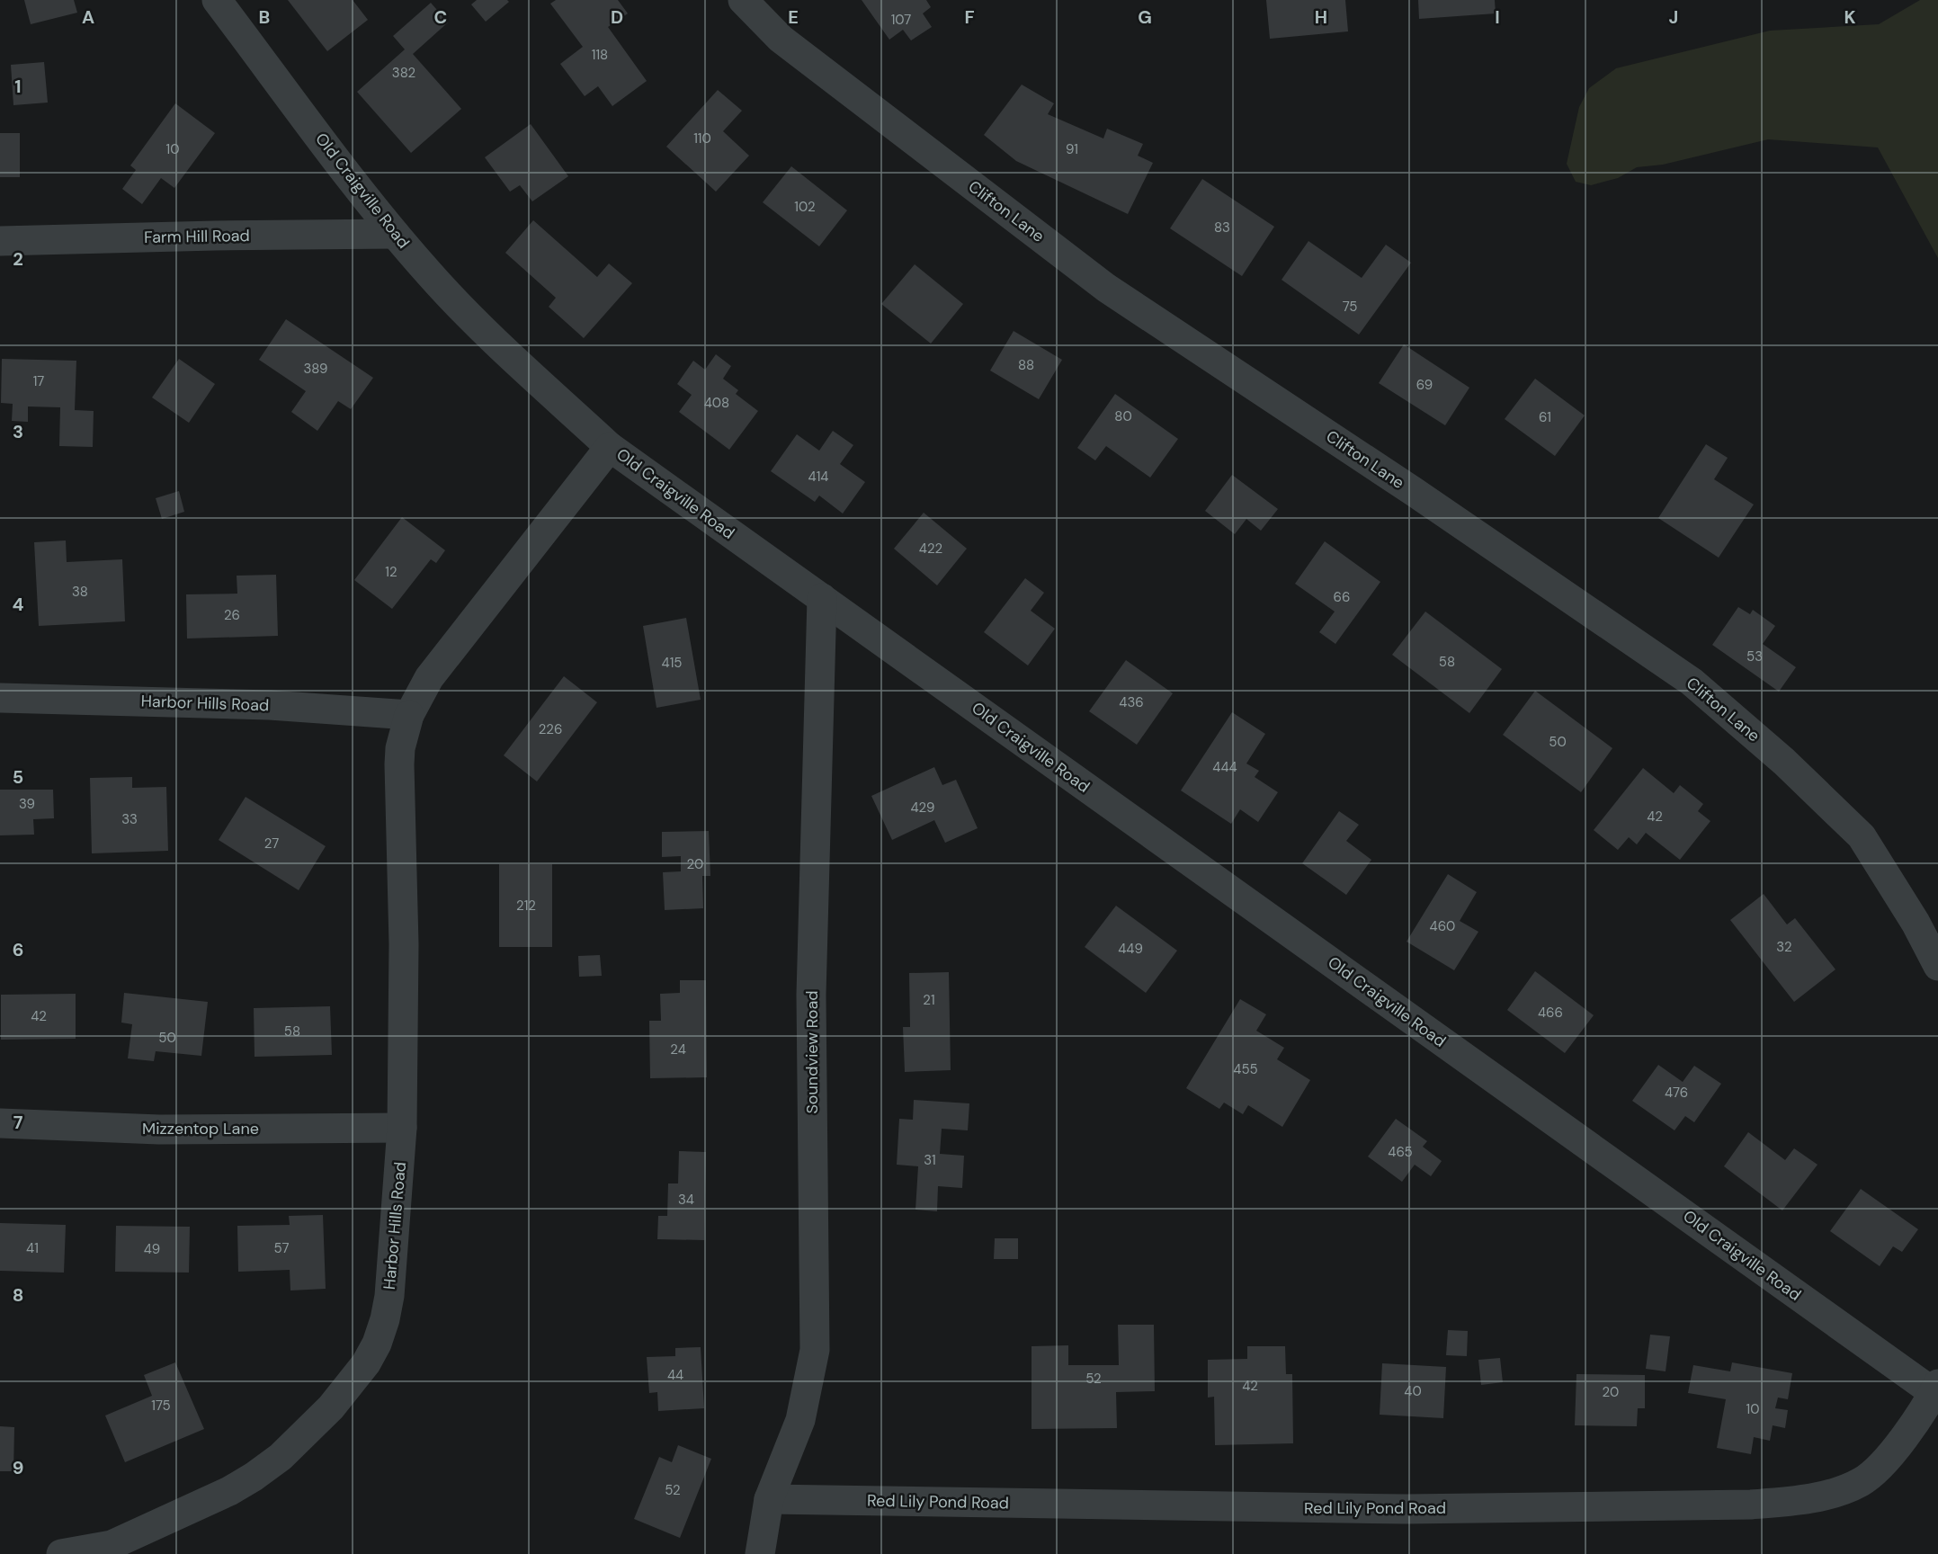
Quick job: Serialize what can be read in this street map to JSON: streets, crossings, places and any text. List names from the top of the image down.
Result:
{
  "streets": {
    "street": [
      "Old Craigville Road",
      "Clifton Lane",
      "Farm Hill Road",
      "Harbor Hills Road",
      "Soundview Road",
      "Mizzentop Lane",
      "Red Lily Pond Road"
    ]
  },
  "crossings": [
    ["Old Craigville Road", "Farm Hill Road"],
    ["Old Craigville Road", "Harbor Hills Road"],
    ["Old Craigville Road", "Soundview Road"],
    ["Old Craigville Road", "Red Lily Pond Road"],
    ["Harbor Hills Road", "Mizzentop Lane"],
    ["Soundview Road", "Red Lily Pond Road"]
  ],
  "house_numbers": [
    "107",
    "118",
    "382",
    "110",
    "10",
    "91",
    "102",
    "83",
    "75",
    "88",
    "389",
    "17",
    "69",
    "408",
    "80",
    "61",
    "414",
    "422",
    "12",
    "38",
    "66",
    "26",
    "53",
    "58",
    "415",
    "436",
    "226",
    "50",
    "444",
    "39",
    "429",
    "42",
    "33",
    "27",
    "20",
    "212",
    "460",
    "32",
    "449",
    "21",
    "466",
    "42",
    "58",
    "50",
    "24",
    "455",
    "476",
    "465",
    "31",
    "34",
    "41",
    "57",
    "49",
    "44",
    "52",
    "42",
    "40",
    "20",
    "175",
    "10",
    "52"
  ],
  "grid": {
    "columns": [
      "A",
      "B",
      "C",
      "D",
      "E",
      "F",
      "G",
      "H",
      "I",
      "J",
      "K"
    ],
    "rows": [
      "1",
      "2",
      "3",
      "4",
      "5",
      "6",
      "7",
      "8",
      "9"
    ]
  }
}
